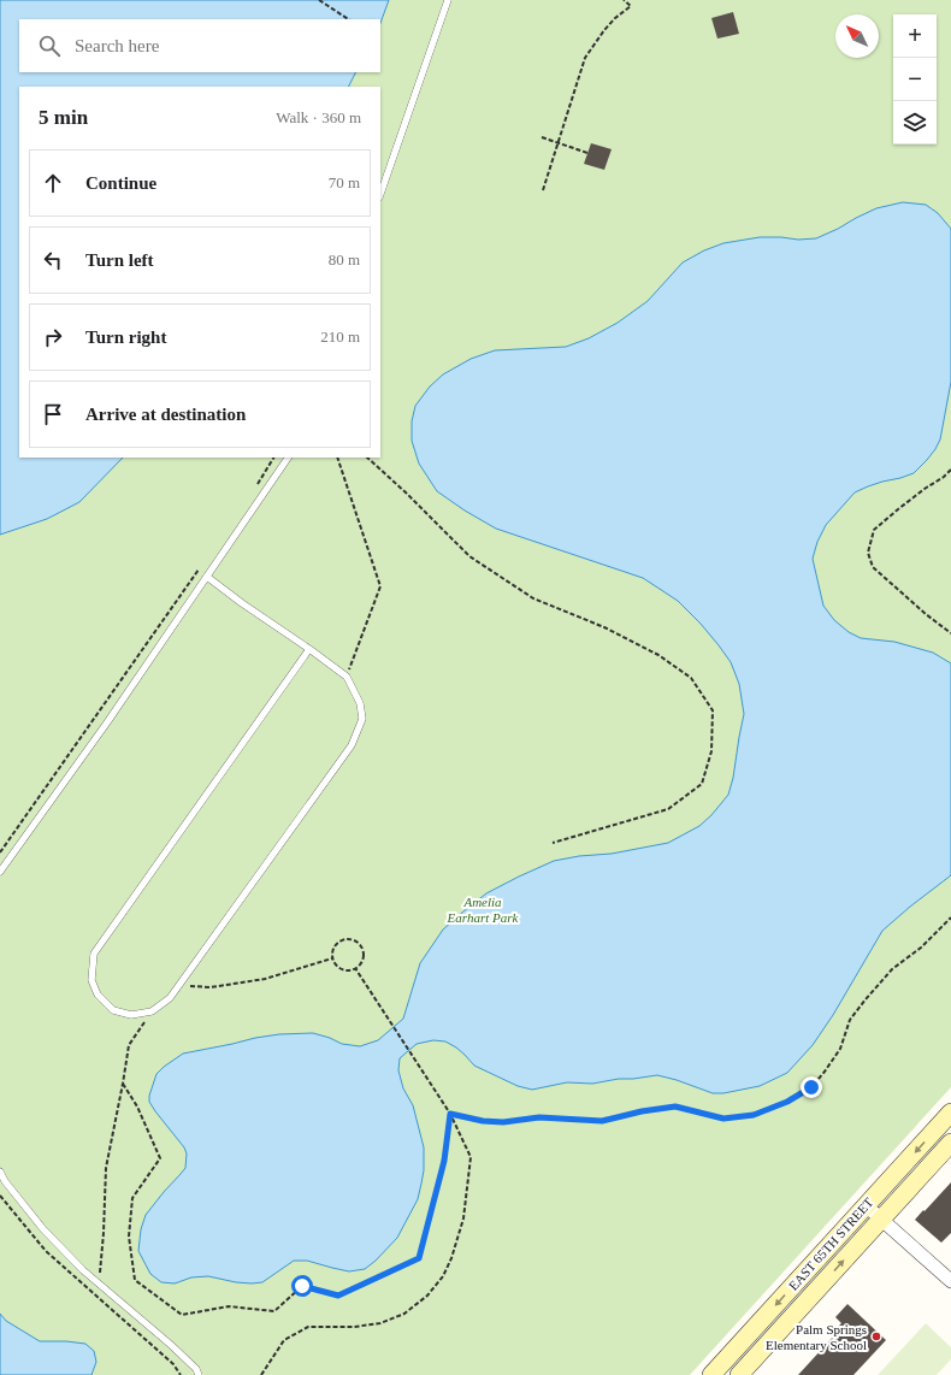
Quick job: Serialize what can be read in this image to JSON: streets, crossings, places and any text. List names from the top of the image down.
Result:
{
  "streets": {
    "main road": ["EAST 65TH STREET"]
  },
  "parks": ["Amelia Earhart Park"],
  "places": ["Palm Springs Elementary School"],
  "north": "top left",
  "page": {
    "map_buttons": ["+", "−"],
    "search": "Search here",
    "heading": ["5 min", "Walk · 360 m"],
    "list": [
      ["Continue", "70 m"],
      ["Turn left", "80 m"],
      ["Turn right", "210 m"],
      "Arrive at destination"
    ]
  }
}
